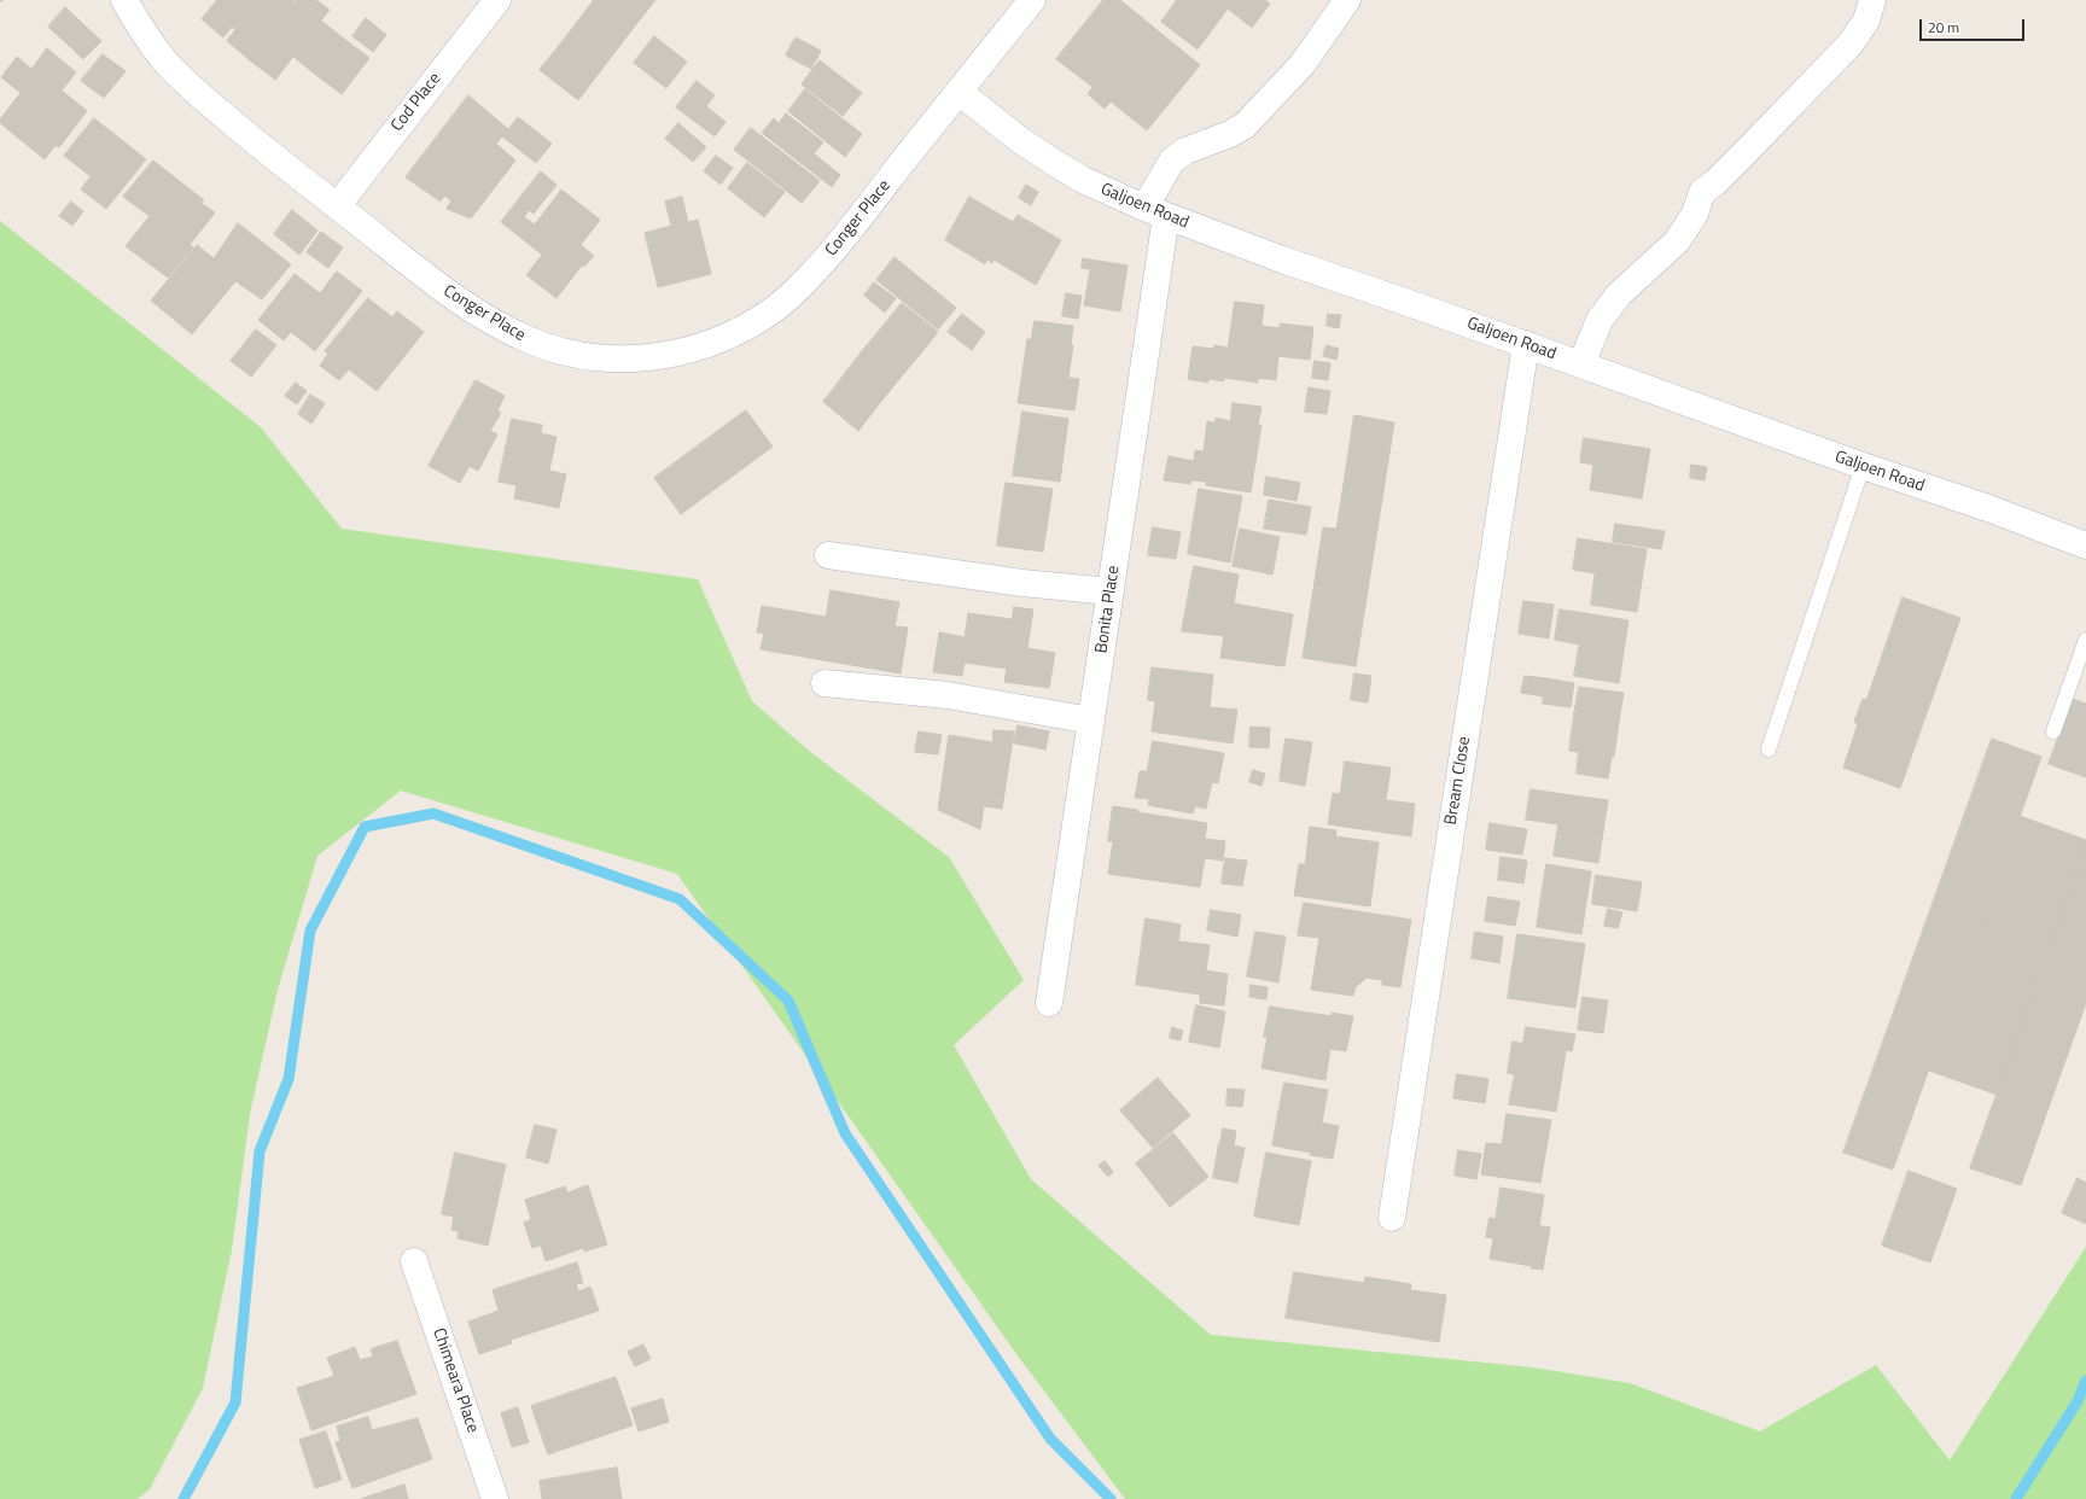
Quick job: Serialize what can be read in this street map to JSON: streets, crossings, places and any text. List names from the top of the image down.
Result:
{
  "streets": {
    "street": [
      "Cod Place",
      "Galjoen Road",
      "Conger Place",
      "Bonita Place",
      "Bream Close",
      "Chimeara Place"
    ]
  },
  "crossings": [
    ["Cod Place", "Conger Place"],
    ["Galjoen Road", "Conger Place"],
    ["Galjoen Road", "Bonita Place"],
    ["Galjoen Road", "Bream Close"]
  ],
  "scale_bar": "20 m"
}
